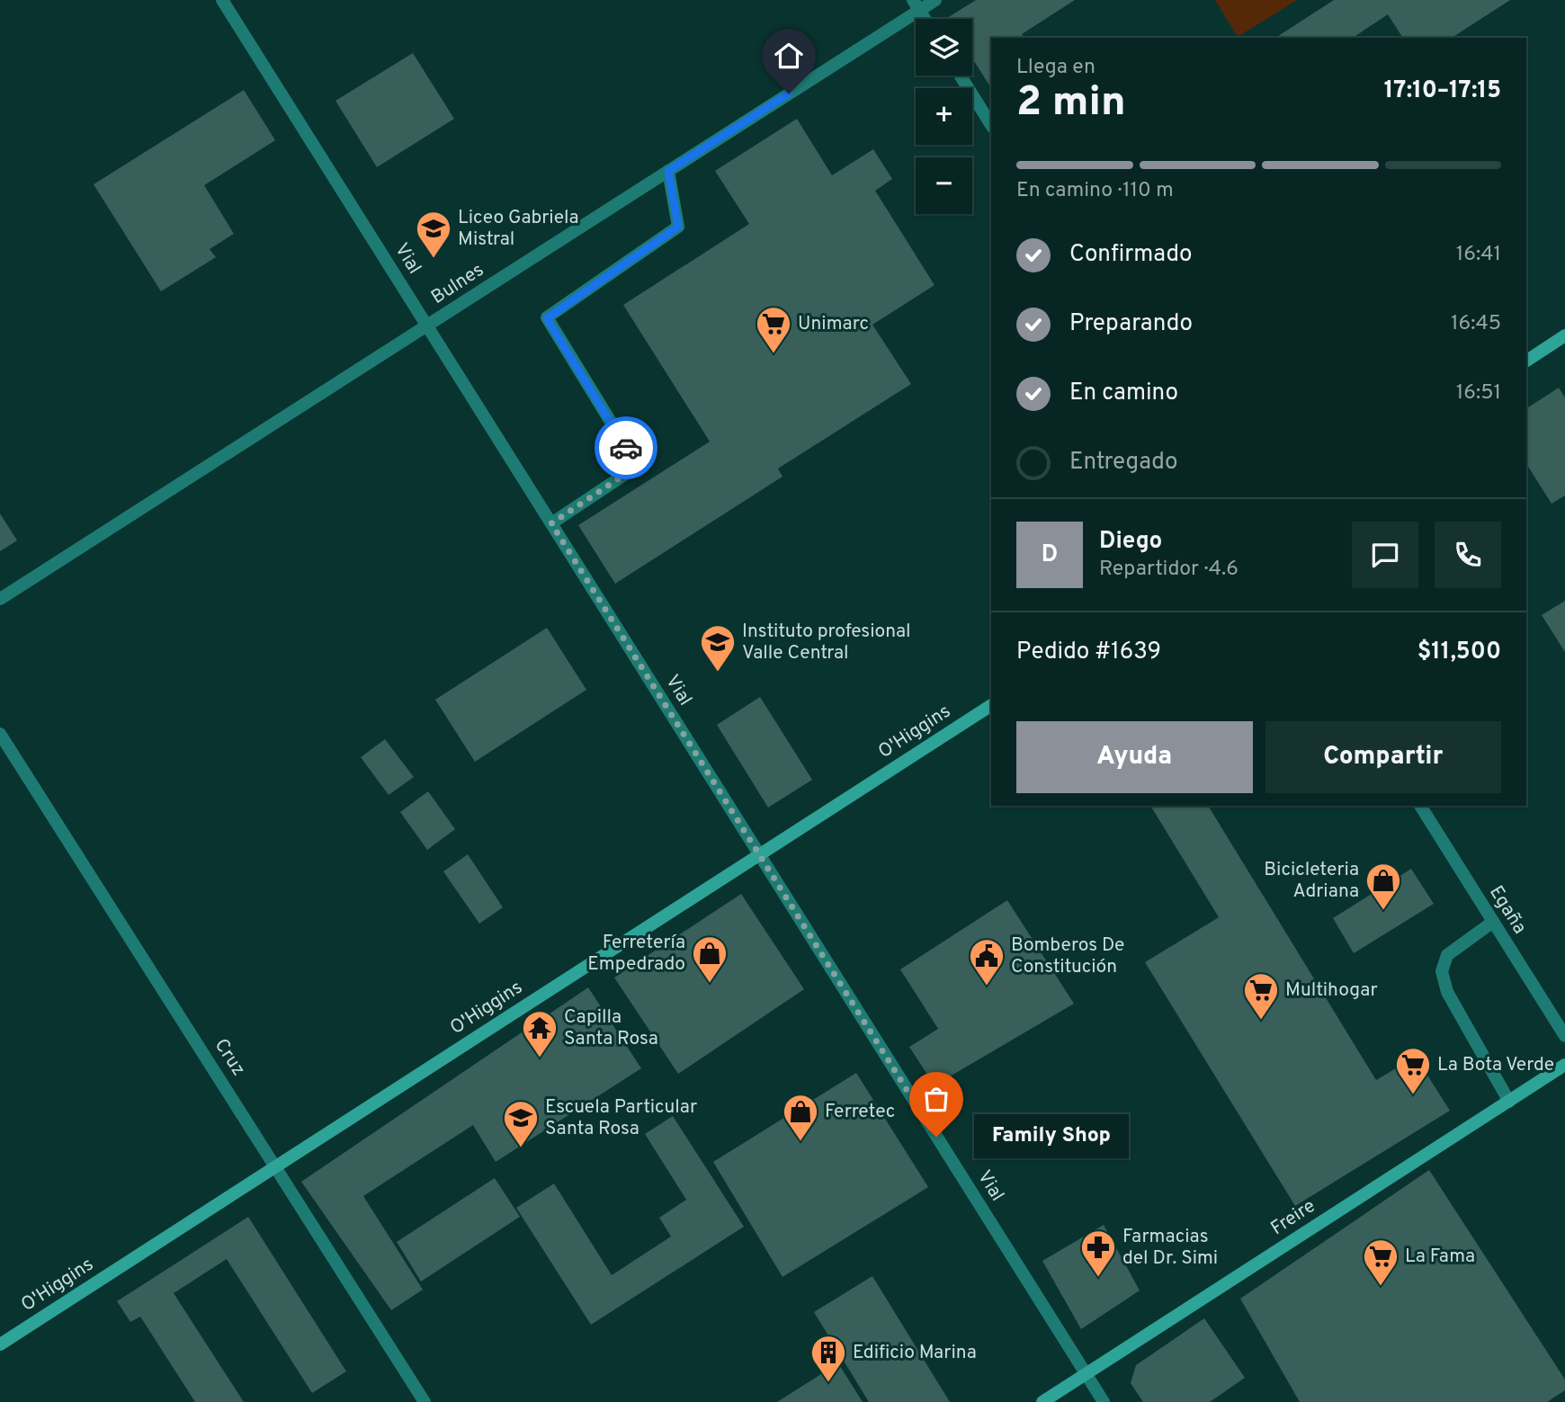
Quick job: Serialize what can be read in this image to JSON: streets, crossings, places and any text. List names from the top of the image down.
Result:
{
  "streets": {
    "main road": ["O'Higgins", "Freire"],
    "street": [
      "Vial",
      "Bulnes",
      "Egaña",
      "Cruz"
    ]
  },
  "crossings": [
    ["Vial", "Bulnes"],
    ["Vial", "O'Higgins"],
    ["Vial", "Freire"],
    ["O'Higgins", "Cruz"]
  ],
  "places": {
    "school or university": ["Liceo Gabriela Mistral", "Instituto profesional Valle Central", "Escuela Particular Santa Rosa"],
    "supermarket": [
      "Unimarc",
      "Multihogar",
      "La Bota Verde",
      "La Fama"
    ],
    "shop": ["Bicicleteria Adriana", "Ferretería Empedrado", "Ferretec"],
    "public building": ["Bomberos De Constitución"],
    "temple": ["Capilla Santa Rosa"],
    "other": ["Family Shop"],
    "pharmacy": ["Farmacias del Dr. Simi"],
    "building": ["Edificio Marina"]
  },
  "page": {
    "map_buttons": ["+", "−"],
    "heading": ["2 min", "Llega en", "17:10–17:15"],
    "panel": [
      "Diego",
      "Repartidor · 4.6",
      "Pedido #1639",
      "$11,500"
    ],
    "bar": "En camino · 110 m",
    "list": [
      ["Confirmado", "16:41"],
      ["Preparando", "16:45"],
      ["En camino", "16:51"],
      "Entregado"
    ],
    "round": "D",
    "buttons": ["Ayuda", "Compartir"],
    "bubble": "Family Shop"
  }
}
